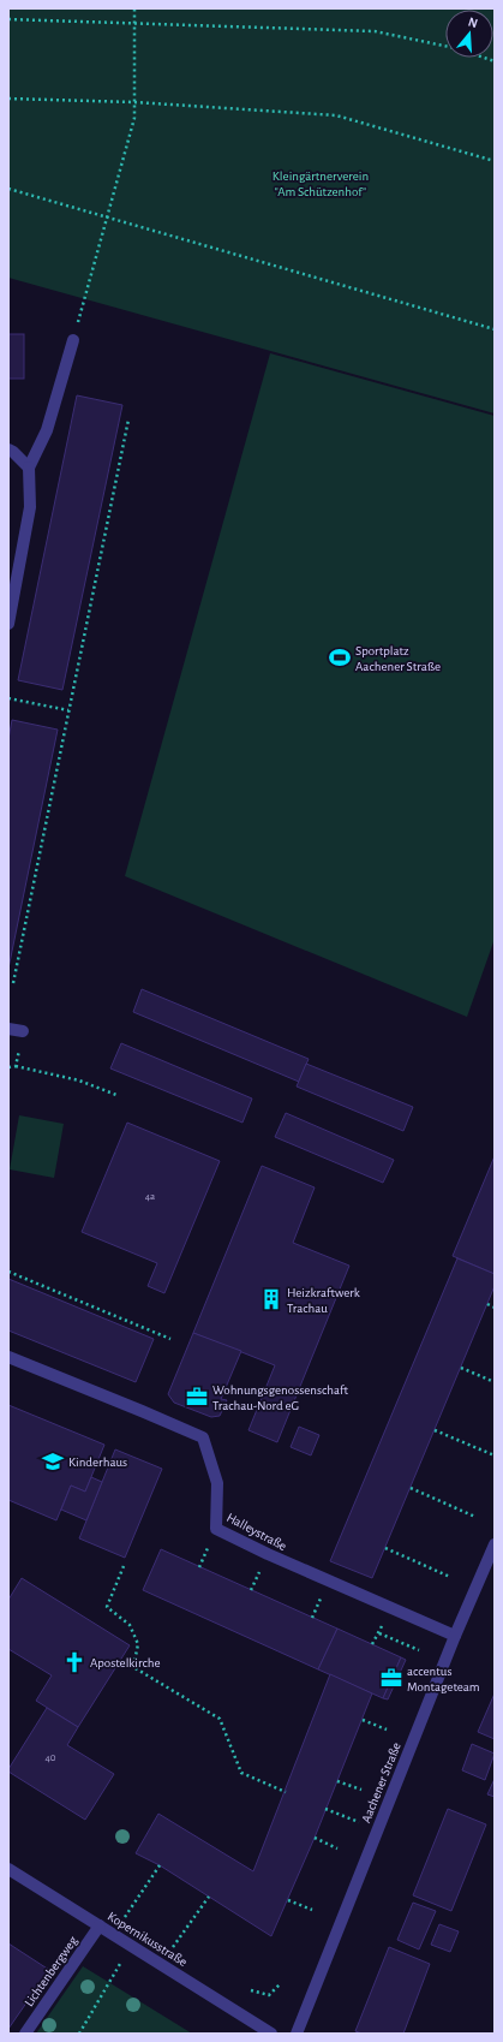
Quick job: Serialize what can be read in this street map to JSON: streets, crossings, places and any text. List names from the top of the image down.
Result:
{
  "streets": {
    "street": [
      "Halleystraße",
      "Aachener Straße",
      "Kopernikusstraße",
      "Lichtenbergweg"
    ]
  },
  "crossings": [
    ["Halleystraße", "Aachener Straße"],
    ["Kopernikusstraße", "Lichtenbergweg"]
  ],
  "parks": ["Kleingärtnerverein \"Am Schützenhof\""],
  "places": {
    "sports": ["Sportplatz Aachener Straße"],
    "building": ["Heizkraftwerk Trachau"],
    "office": ["Wohnungsgenossenschaft Trachau-Nord eG", "accentus Montageteam"],
    "school or university": ["Kinderhaus"],
    "church": ["Apostelkirche"]
  },
  "house_numbers": ["4a", "40"],
  "north": "top"
}
